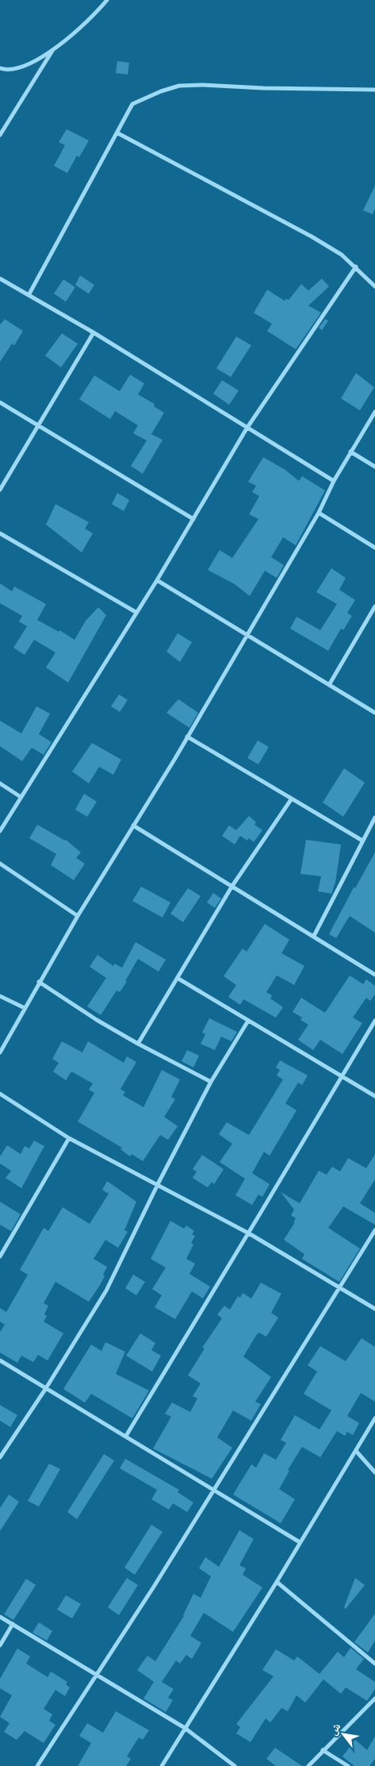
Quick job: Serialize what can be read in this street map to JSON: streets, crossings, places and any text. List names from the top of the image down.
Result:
{
  "north": "top left"
}
